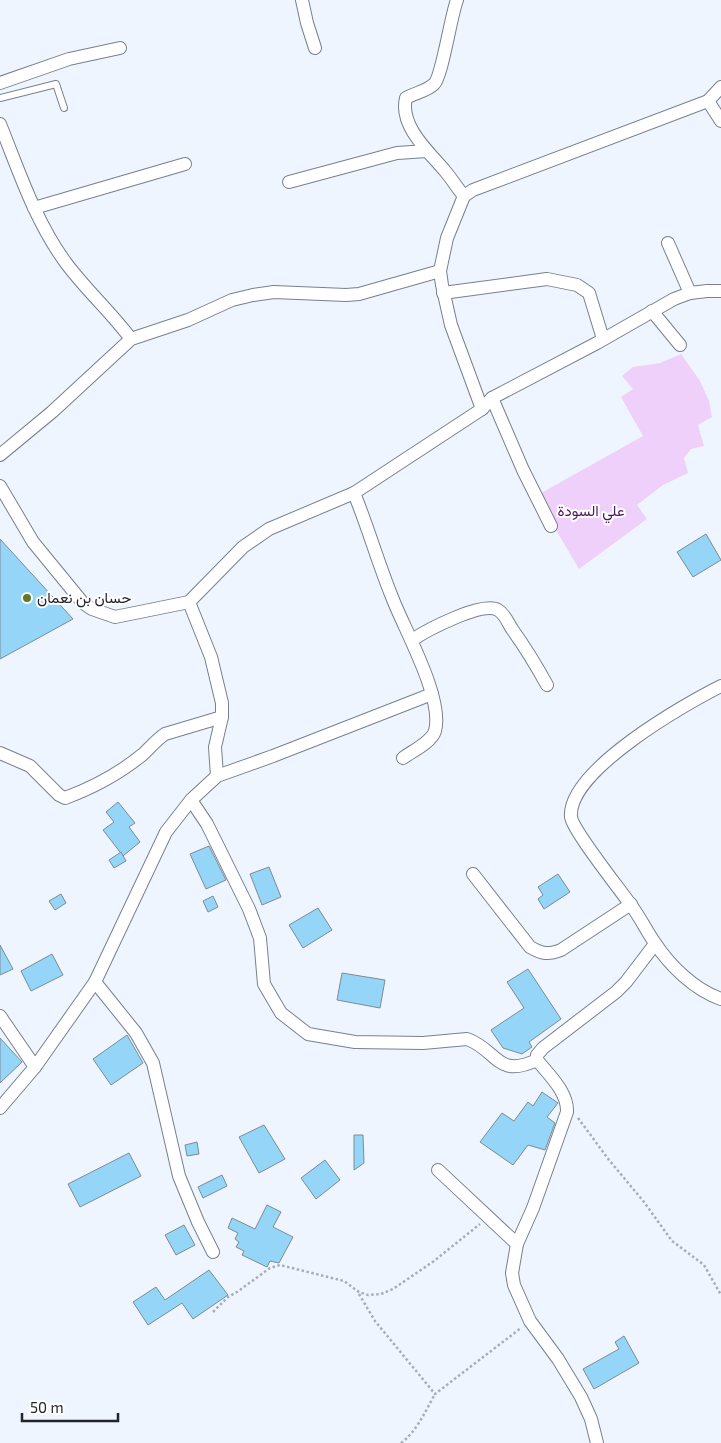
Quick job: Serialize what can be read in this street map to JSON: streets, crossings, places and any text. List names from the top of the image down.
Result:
{
  "parks": ["علي السودة"],
  "places": ["حسان بن نعمان"],
  "scale_bar": "50 m"
}
